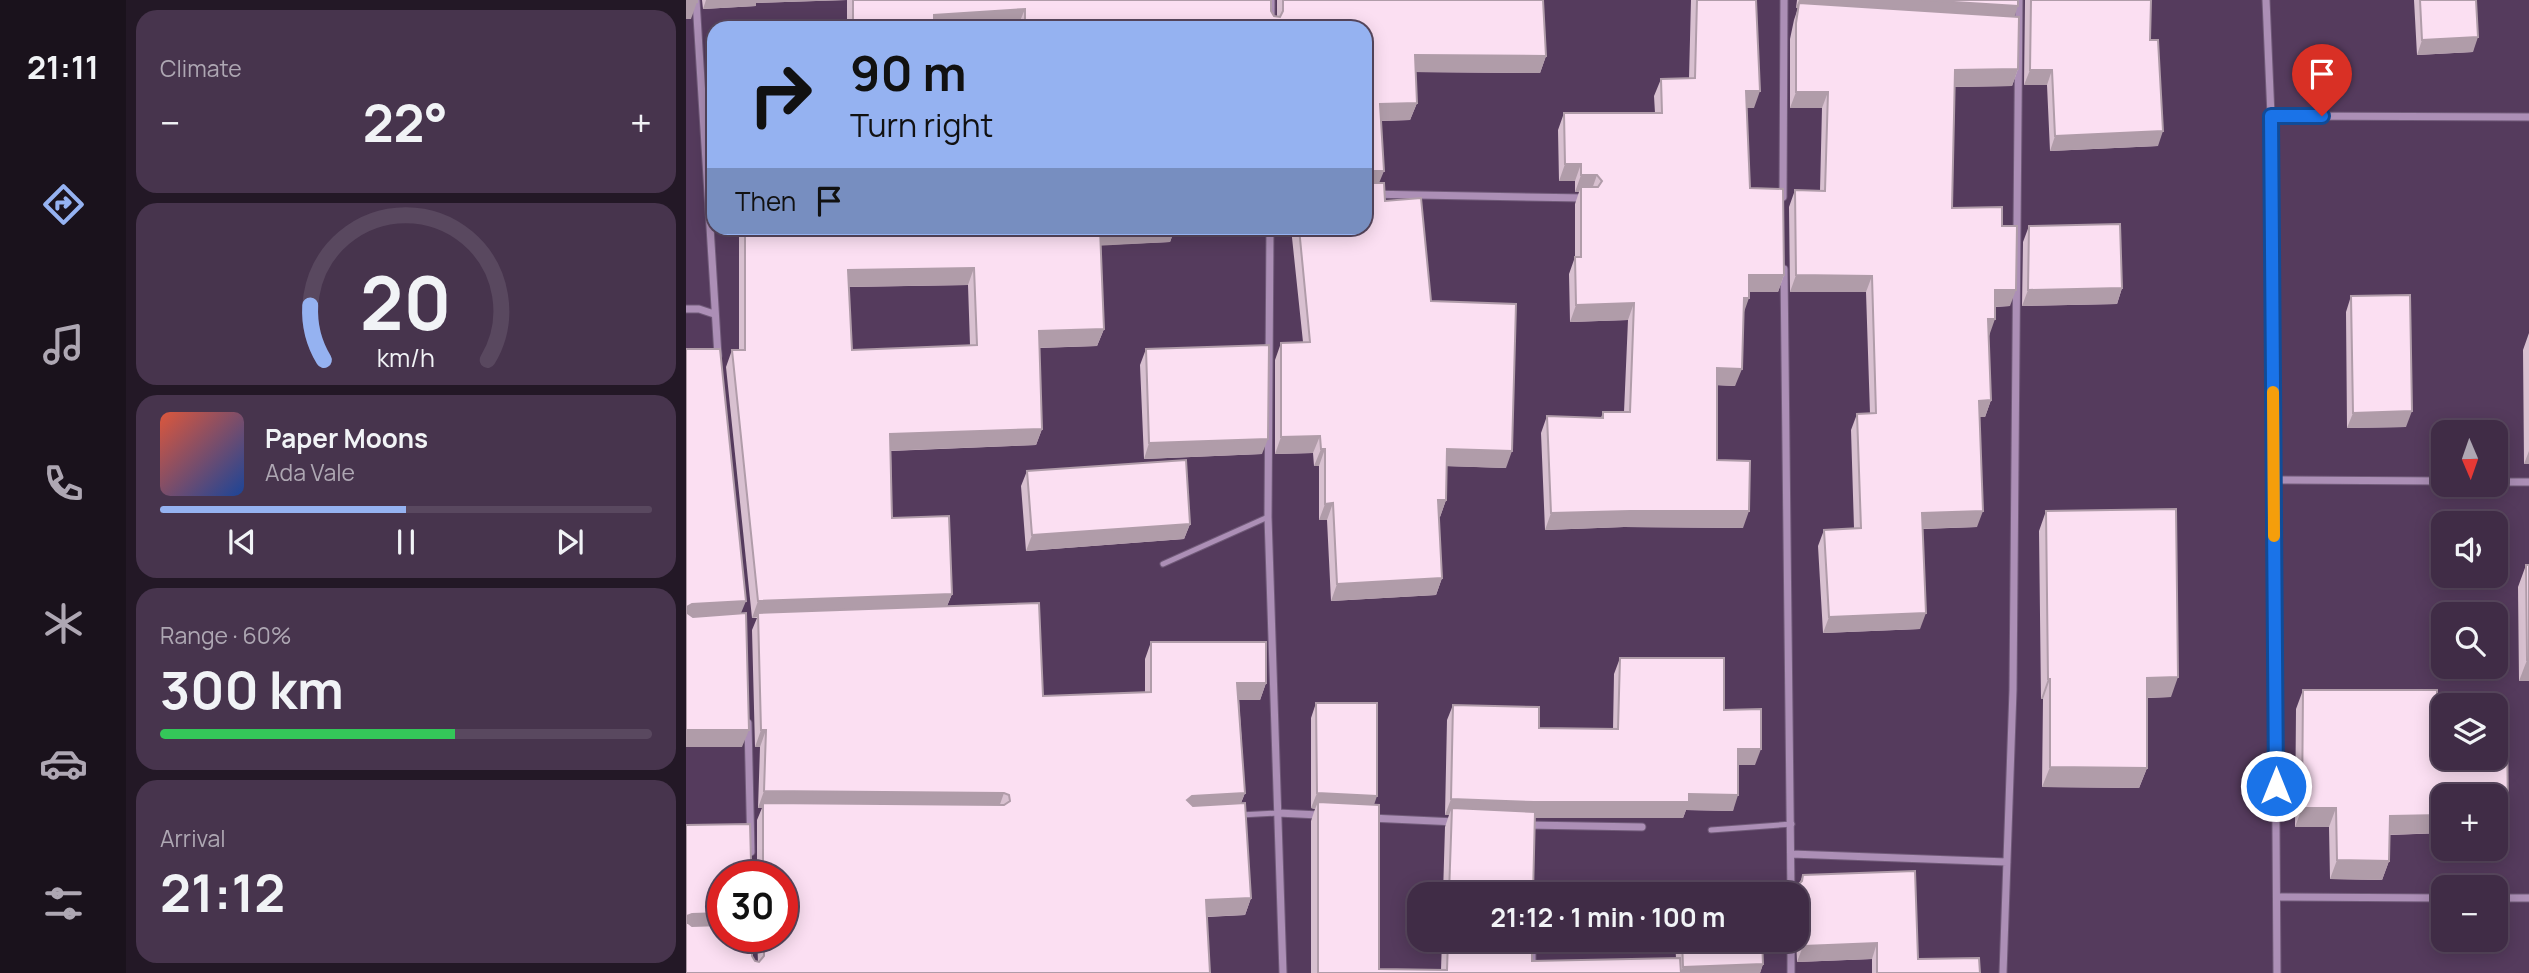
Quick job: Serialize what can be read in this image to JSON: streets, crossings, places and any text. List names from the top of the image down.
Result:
{
  "north": "bottom",
  "page": {
    "tabs": "21:11",
    "tile": [
      "Climate",
      ["Range · 60%", "300 km"],
      ["Arrival", "21:12"]
    ],
    "turn": ["90 m", "Turn right"],
    "heat": ["−", "22°", "+"],
    "then": "Then",
    "song": ["Paper Moons", "Ada Vale"],
    "map_buttons": ["+", "−"],
    "limit": "30",
    "trip": "21:12 · 1 min · 100 m",
    "gauge": ["20", "km/h"]
  }
}
